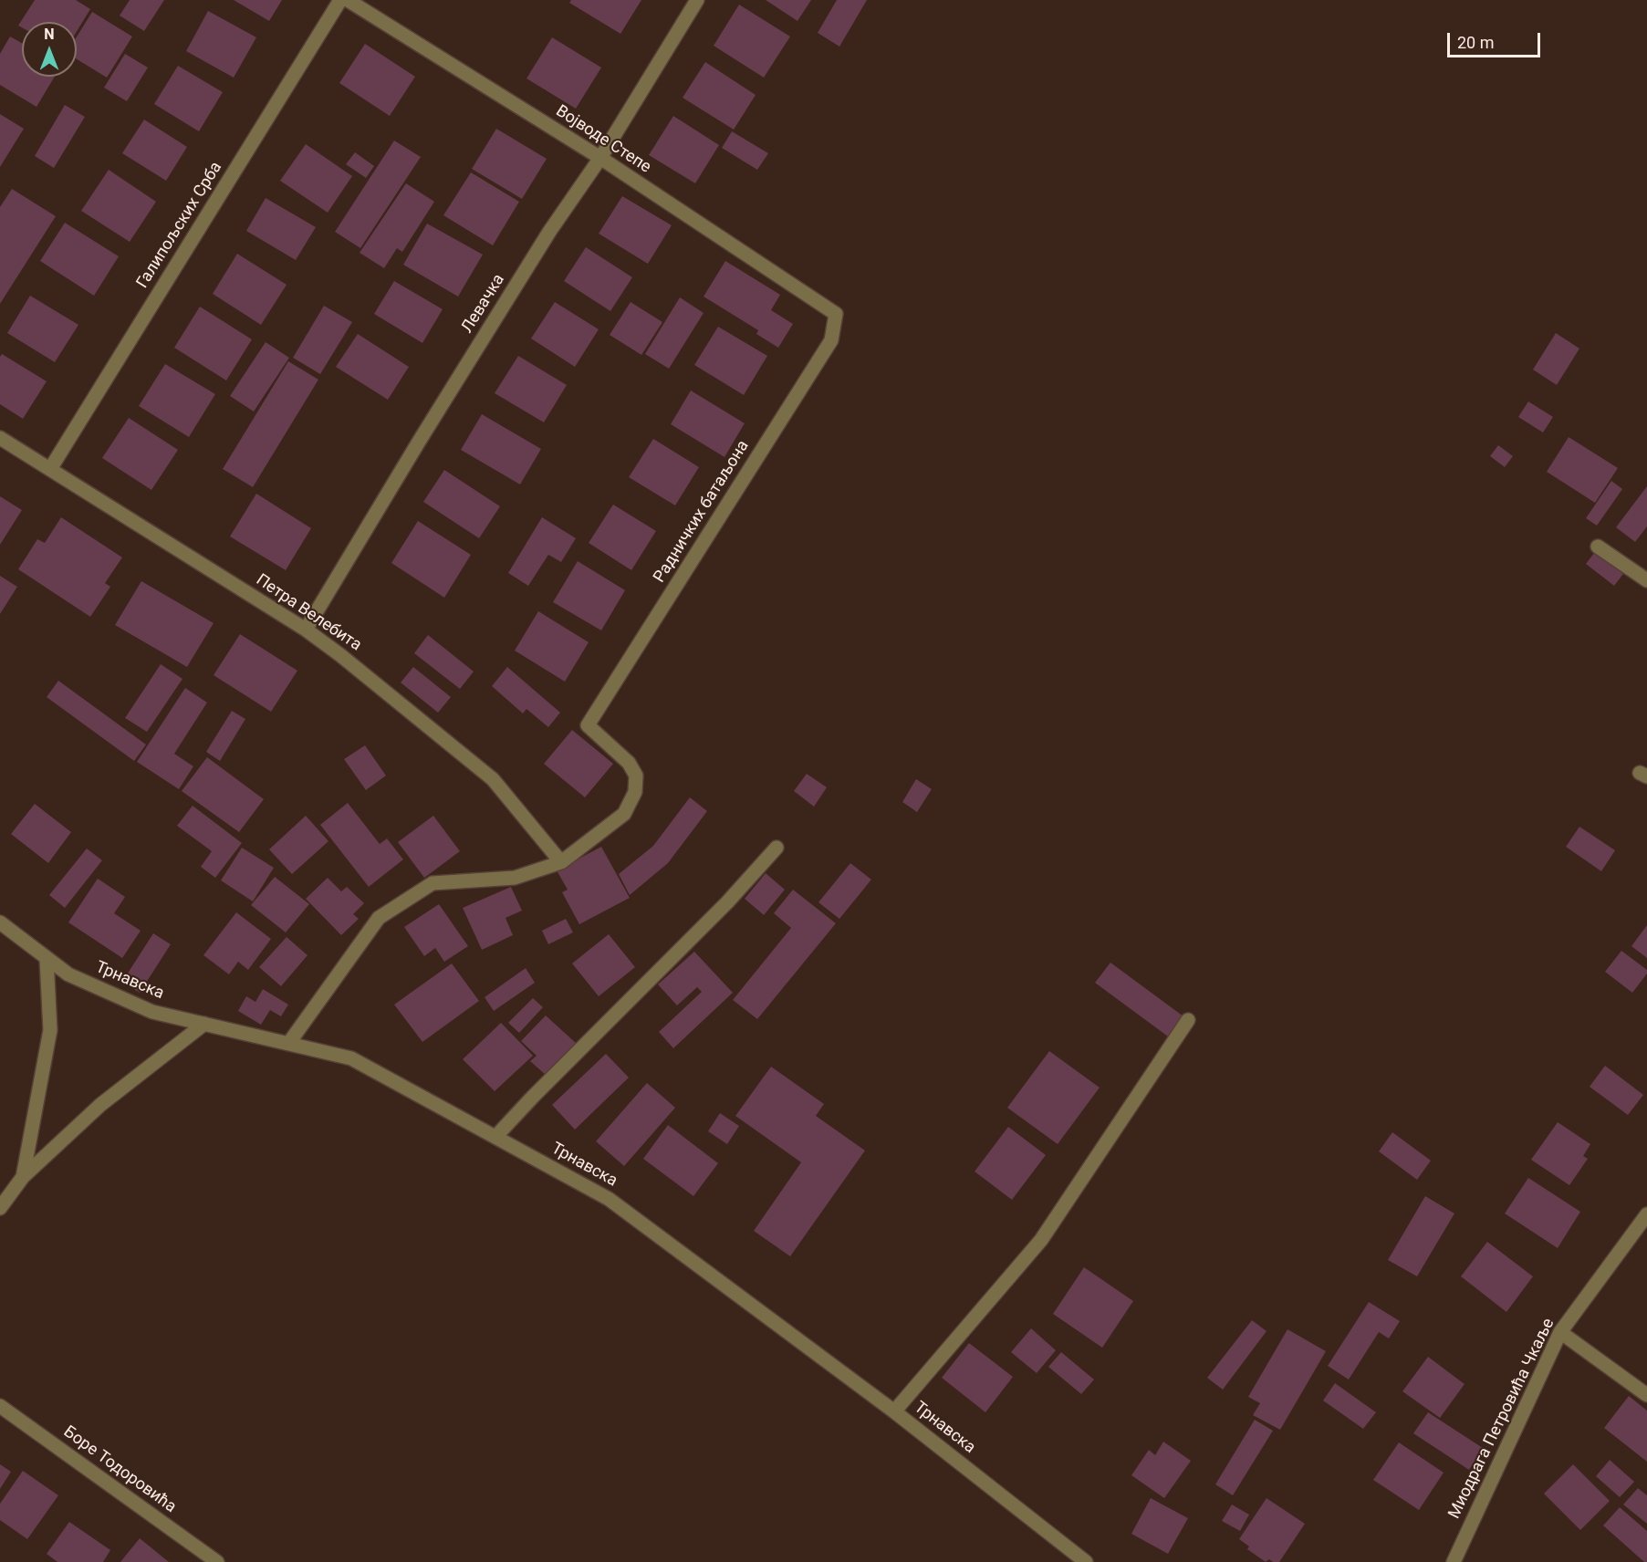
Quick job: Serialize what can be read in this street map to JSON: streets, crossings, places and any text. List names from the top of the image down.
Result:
{
  "streets": {
    "street": [
      "Војводе Степе",
      "Галипољских Срба",
      "Левачка",
      "Радничких батаљона",
      "Петра Велебита",
      "Трнавска",
      "Миодрага Петровића Чкаље",
      "Боре Тодоровића"
    ]
  },
  "crossings": [
    ["Војводе Степе", "Левачка"],
    ["Војводе Степе", "Радничких батаљона"],
    ["Галипољских Срба", "Петра Велебита"],
    ["Левачка", "Петра Велебита"],
    ["Радничких батаљона", "Петра Велебита"]
  ],
  "scale_bar": "20 m",
  "north": "top"
}
